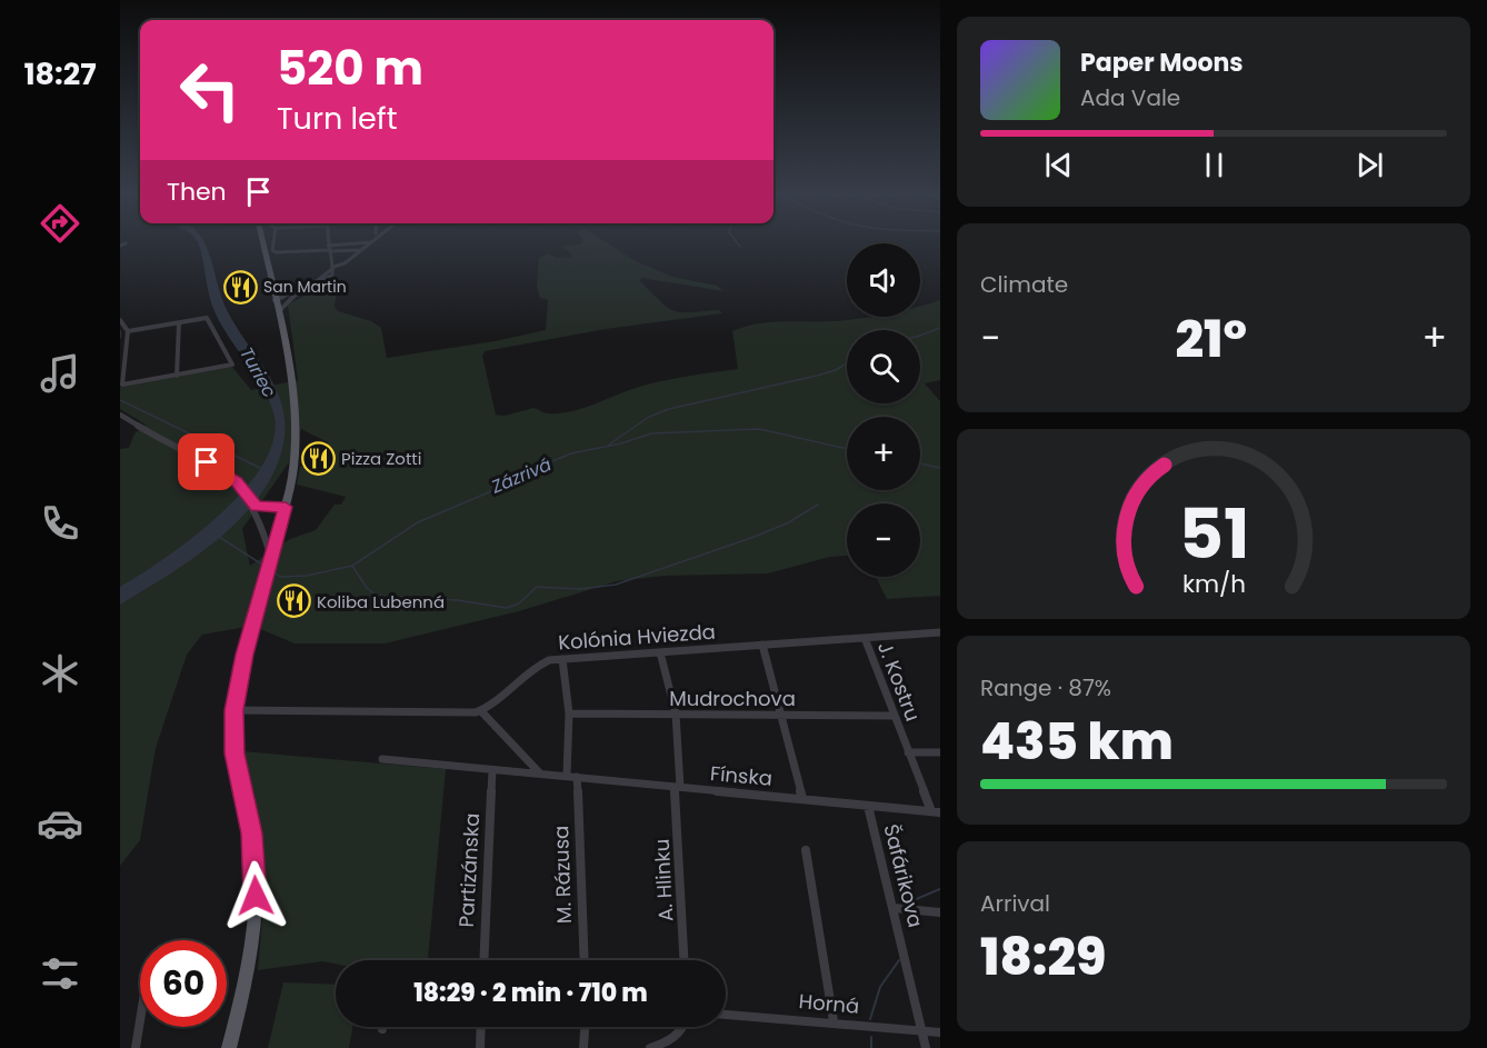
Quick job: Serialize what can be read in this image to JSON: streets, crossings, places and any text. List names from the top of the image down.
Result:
{
  "streets": {
    "street": [
      "Kolónia Hviezda",
      "J. Kostru",
      "Mudrochova",
      "Fínska",
      "Partizánska",
      "M. Rázusa",
      "Šafárikova",
      "A. Hlinku",
      "Horná"
    ]
  },
  "crossings": [
    ["Kolónia Hviezda", "J. Kostru"],
    ["Kolónia Hviezda", "A. Hlinku"],
    ["J. Kostru", "Mudrochova"],
    ["J. Kostru", "Fínska"],
    ["Mudrochova", "A. Hlinku"],
    ["Fínska", "Partizánska"],
    ["Fínska", "M. Rázusa"],
    ["Fínska", "Šafárikova"],
    ["Fínska", "A. Hlinku"],
    ["Šafárikova", "Horná"]
  ],
  "water": ["Turiec", "Zázrivá"],
  "places": {
    "restaurant": ["San Martin", "Pizza Zotti", "Koliba Lubenná"]
  },
  "page": {
    "tabs": "18:27",
    "turn": ["520 m", "Turn left"],
    "song": ["Paper Moons", "Ada Vale"],
    "then": "Then",
    "tile": [
      "Climate",
      ["Range · 87%", "435 km"],
      ["Arrival", "18:29"]
    ],
    "map_buttons": ["+", "−"],
    "heat": ["−", "21°", "+"],
    "limit": "60",
    "trip": "18:29 · 2 min · 710 m",
    "gauge": ["51", "km/h"]
  }
}
